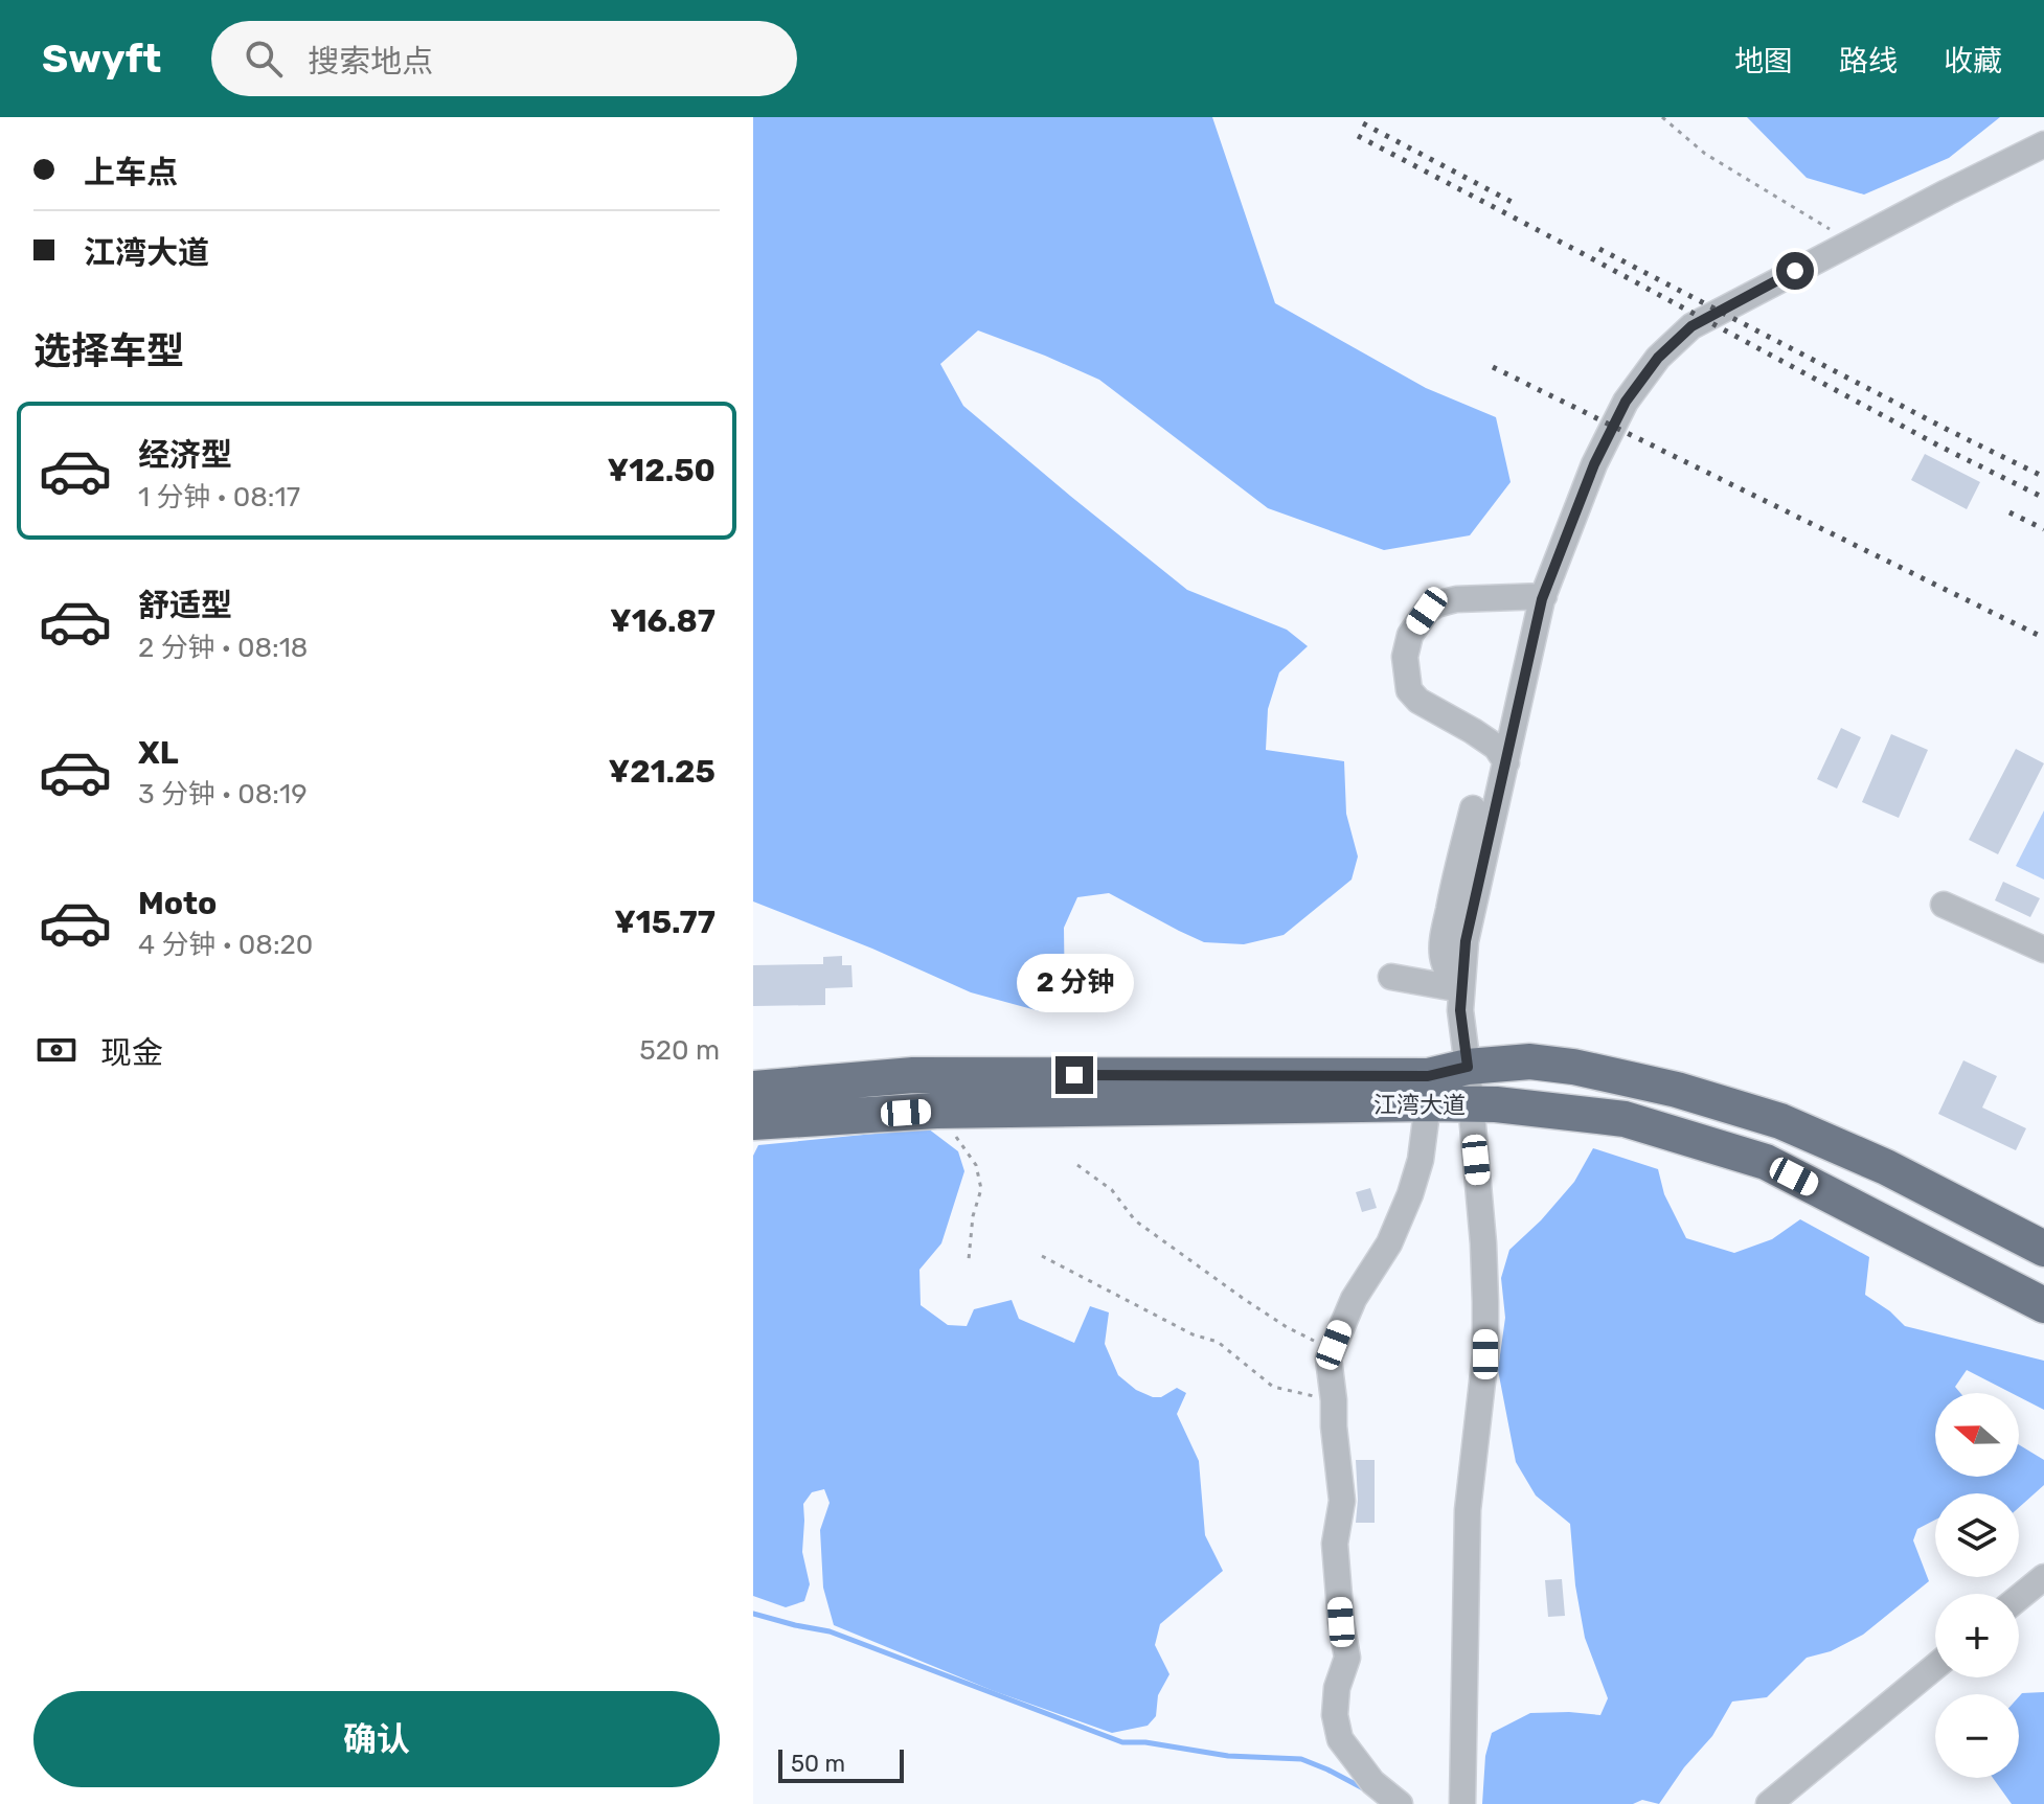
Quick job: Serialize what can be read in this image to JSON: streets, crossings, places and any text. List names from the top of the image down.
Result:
{
  "streets": {
    "highway": ["江湾大道"]
  },
  "scale_bar": "50 m",
  "north": "left",
  "page": {
    "header": "Swyft",
    "search": "搜索地点",
    "nav": ["地图", "路线", "收藏"],
    "banner": ["上车点", "江湾大道"],
    "heading": "选择车型",
    "list": [
      {
        "name": "经济型",
        "note": "1 分钟 · 08:17",
        "value": "¥12.50"
      },
      {
        "name": "舒适型",
        "note": "2 分钟 · 08:18",
        "value": "¥16.87"
      },
      {
        "name": "XL",
        "note": "3 分钟 · 08:19",
        "value": "¥21.25"
      },
      {
        "name": "Moto",
        "note": "4 分钟 · 08:20",
        "value": "¥15.77"
      }
    ],
    "bubble": "2 分钟",
    "pay": ["现金", "520 m"],
    "map_buttons": ["+", "−"],
    "buttons": "确认",
    "scale": "50 m"
  }
}
